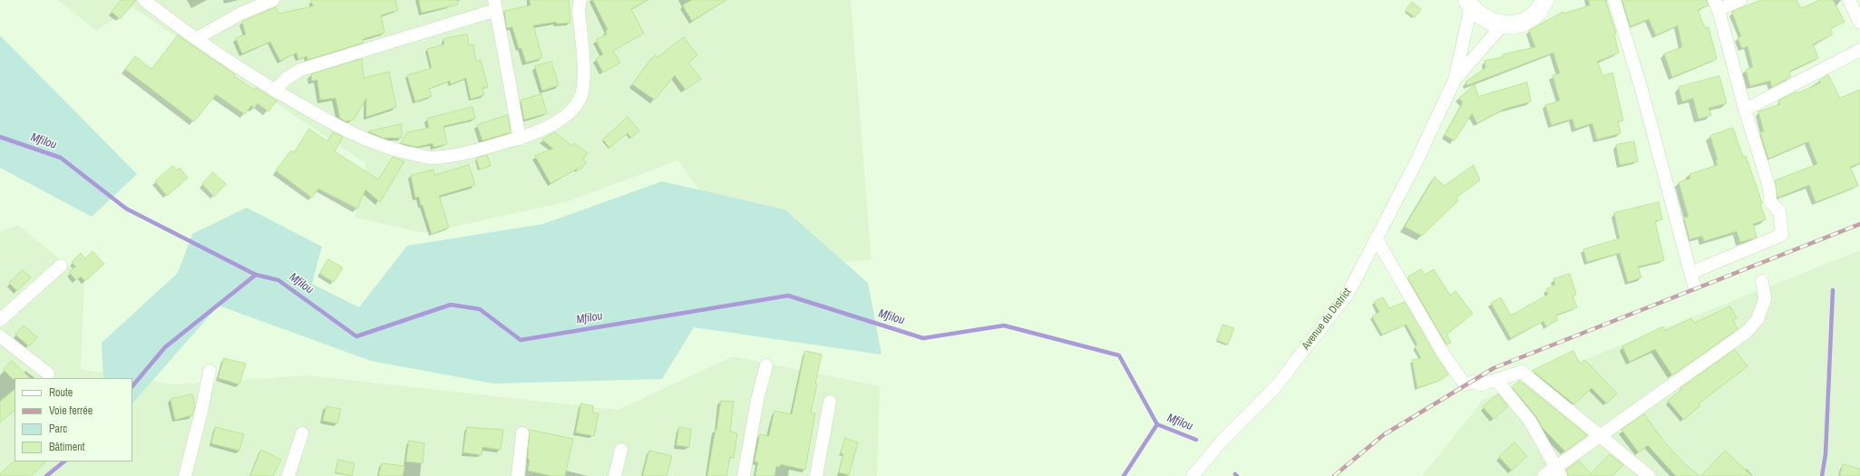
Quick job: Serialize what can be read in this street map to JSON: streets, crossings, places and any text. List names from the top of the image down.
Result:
{
  "streets": {
    "street": ["Avenue du District"]
  },
  "water": ["Mfilou"],
  "legend": [
    "Route",
    "Voie ferrée",
    "Parc",
    "Bâtiment"
  ]
}
